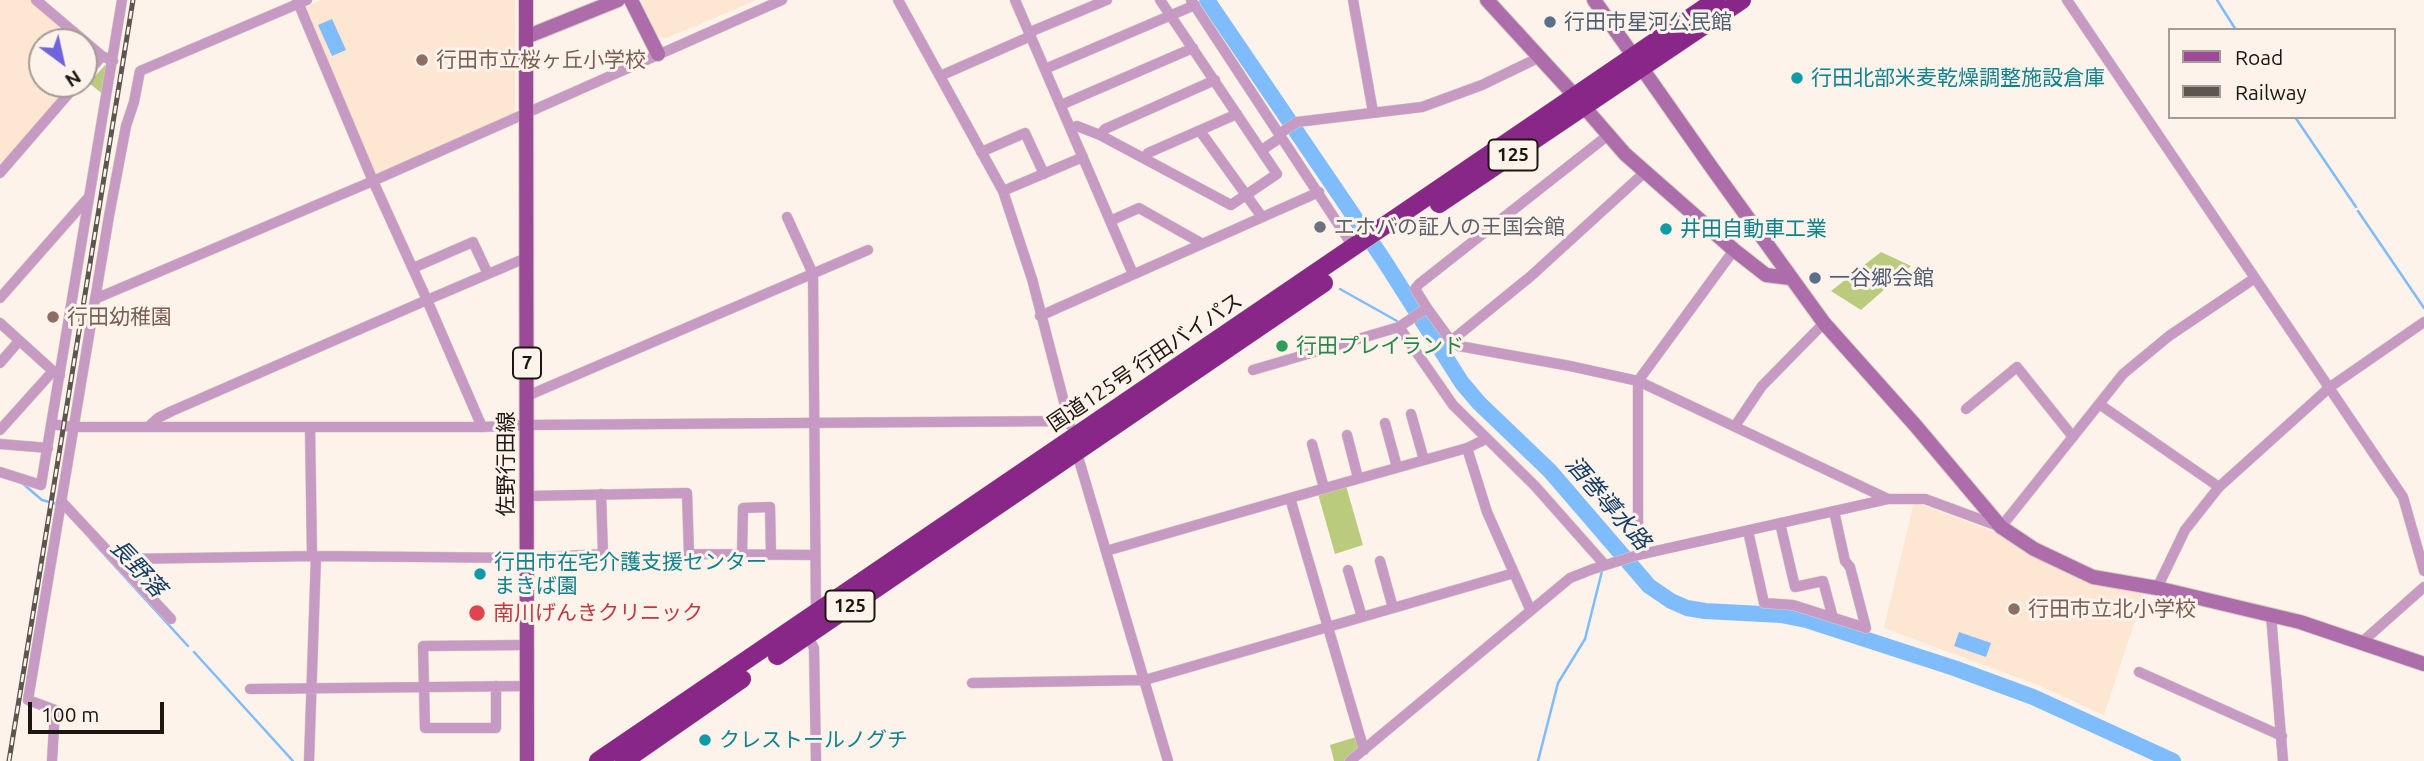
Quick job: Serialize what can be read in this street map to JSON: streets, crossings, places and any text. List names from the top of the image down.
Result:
{
  "streets": {
    "highway": ["125", "国道125号 行田バイパス"],
    "main road": ["7", "佐野行田線"]
  },
  "water": ["酒巻導水路", "長野落"],
  "places": [
    "行田市星河公民館",
    "行田市立桜ヶ丘小学校",
    "行田北部米麦乾燥調整施設倉庫",
    "エホバの証人の王国会館",
    "井田自動車工業",
    "一谷郷会館",
    "行田幼稚園",
    "行田プレイランド",
    "行田市在宅介護支援センター まきば園",
    "行田市立北小学校",
    "南川げんきクリニック",
    "クレストールノグチ"
  ],
  "legend": ["Road", "Railway"],
  "scale_bar": "100 m",
  "north": "bottom right"
}
